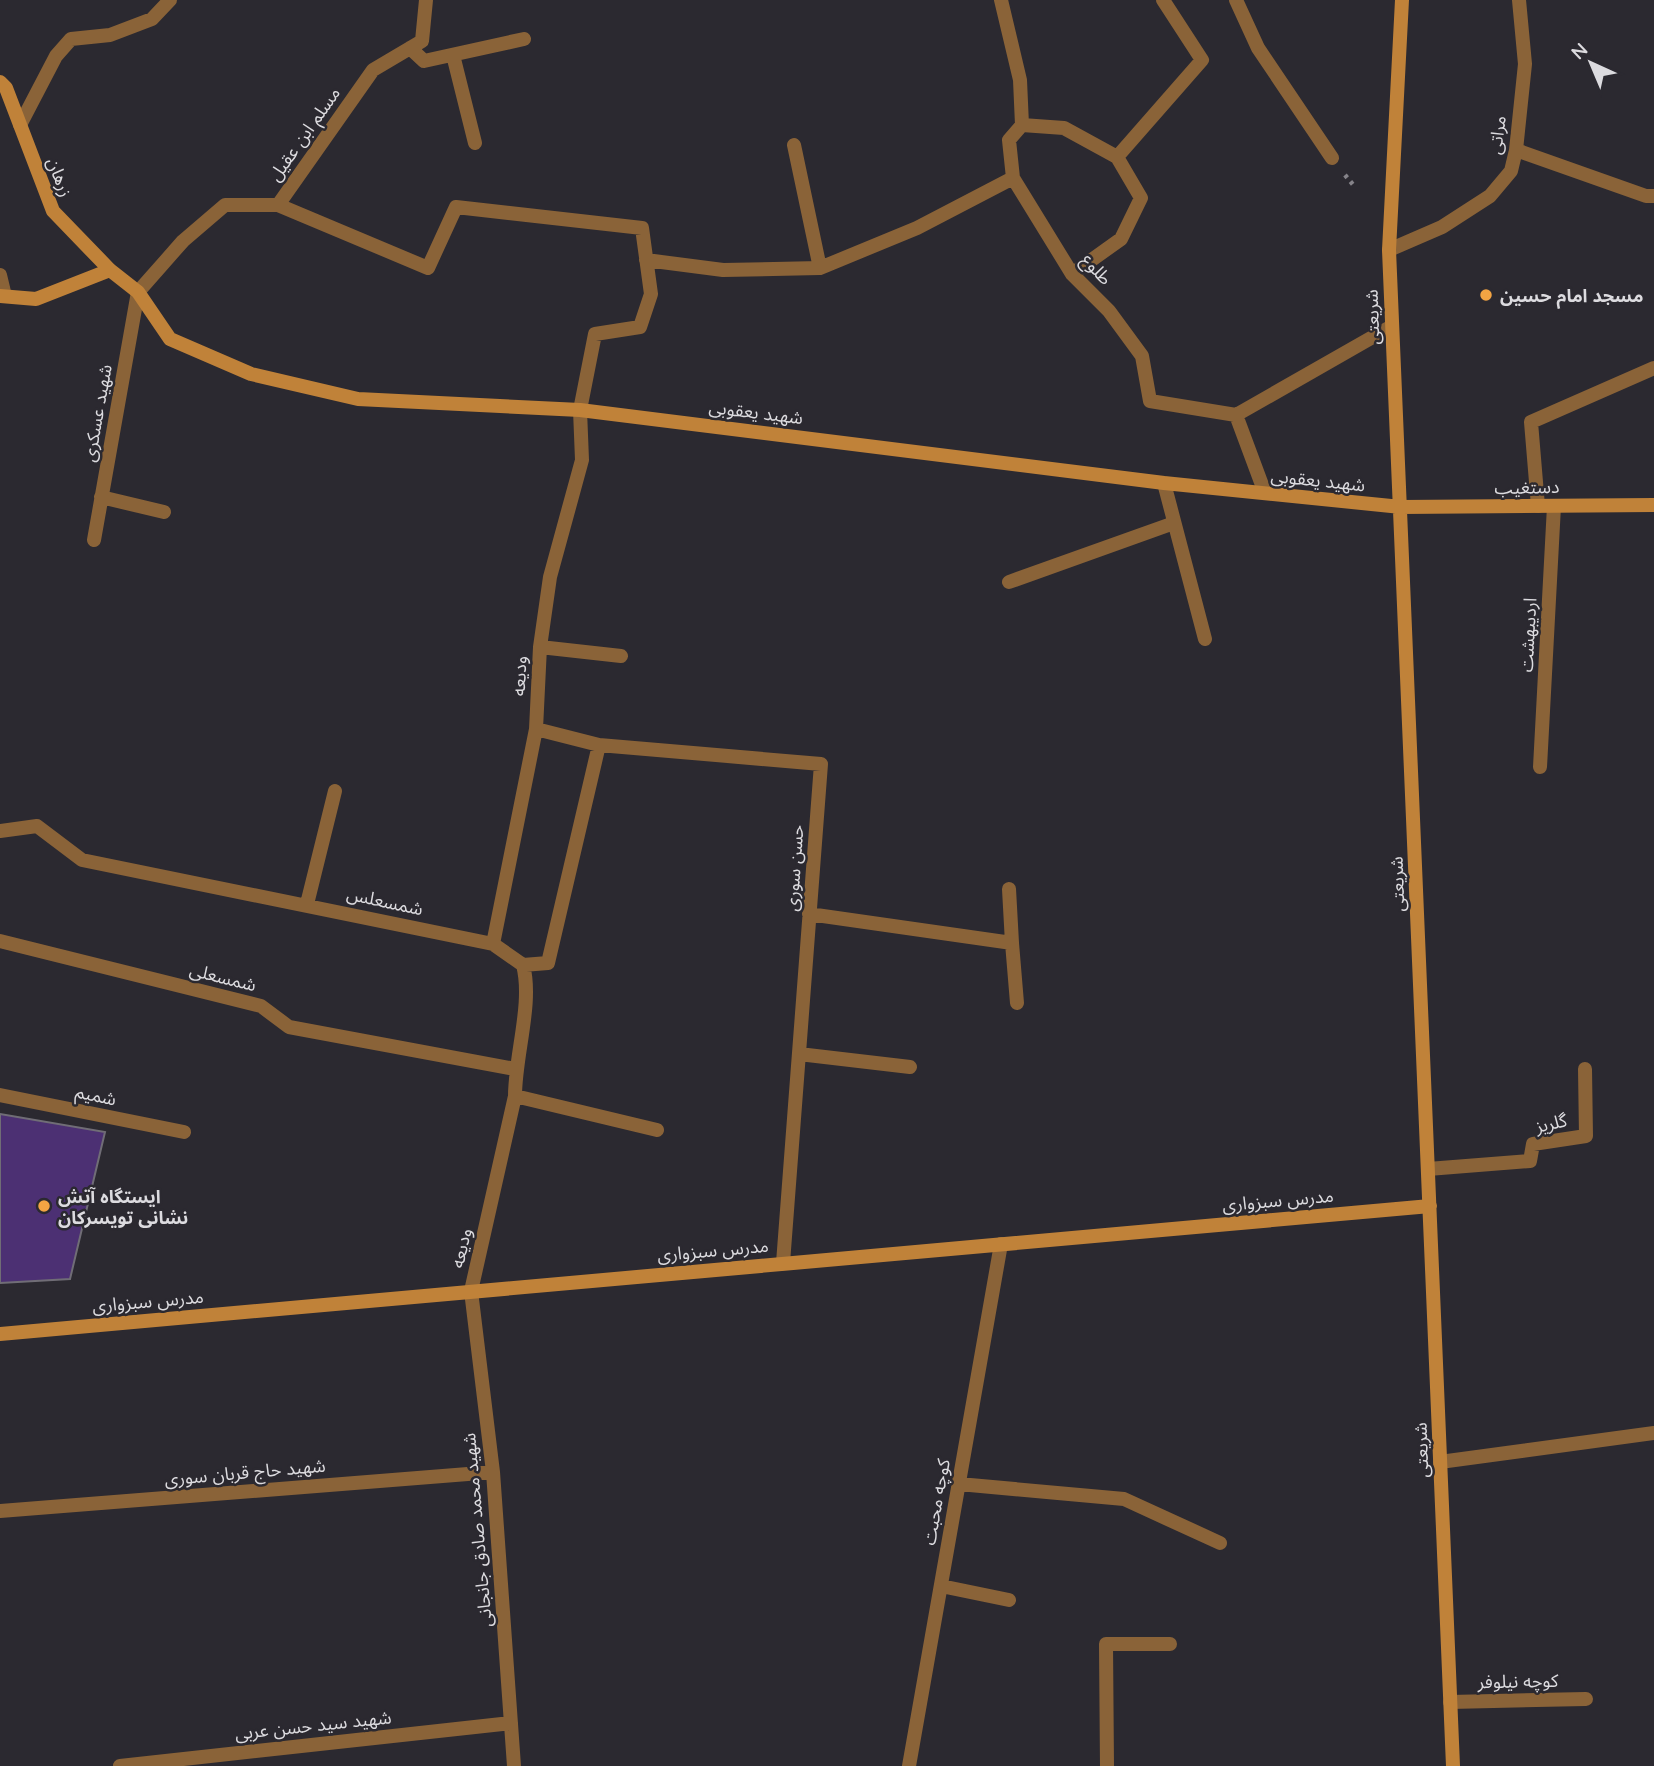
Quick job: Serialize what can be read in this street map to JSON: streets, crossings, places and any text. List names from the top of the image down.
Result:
{
  "streets": {
    "main road": [
      "زرهان",
      "شریعتی",
      "شهید یعقوبی",
      "دستغیب",
      "مدرس سبزواری"
    ],
    "street": [
      "مسلم ابن عقیل",
      "مراتی",
      "طلوع",
      "شهید عسکری",
      "اردیبهشت",
      "ودیعه",
      "حسن سوری",
      "شمسعلس",
      "شمسعلی",
      "شمیم",
      "گلریز",
      "شهید حاج قربان سوری",
      "کوچه محبت",
      "شهید محمد صادق جانجانی",
      "کوچه نیلوفر",
      "شهید سید حسن عربی"
    ]
  },
  "crossings": [
    ["مسلم ابن عقیل", "شهید یعقوبی"],
    ["مسلم ابن عقیل", "شهید عسکری"],
    ["مراتی", "شریعتی"],
    ["شریعتی", "شهید یعقوبی"],
    ["شریعتی", "دستغیب"],
    ["شریعتی", "گلریز"],
    ["شریعتی", "مدرس سبزواری"],
    ["شریعتی", "کوچه نیلوفر"],
    ["شهید یعقوبی", "شهید عسکری"],
    ["شهید یعقوبی", "دستغیب"],
    ["شهید یعقوبی", "ودیعه"],
    ["دستغیب", "اردیبهشت"],
    ["ودیعه", "حسن سوری"],
    ["ودیعه", "شمسعلس"],
    ["ودیعه", "شمسعلی"],
    ["ودیعه", "مدرس سبزواری"],
    ["ودیعه", "شهید محمد صادق جانجانی"],
    ["حسن سوری", "مدرس سبزواری"],
    ["مدرس سبزواری", "کوچه محبت"],
    ["مدرس سبزواری", "شهید محمد صادق جانجانی"],
    ["شهید حاج قربان سوری", "شهید محمد صادق جانجانی"],
    ["شهید محمد صادق جانجانی", "شهید سید حسن عربی"]
  ],
  "places": ["مسجد امام حسین", "ایستگاه آتش نشانی تویسرکان"],
  "north": "top left"
}
